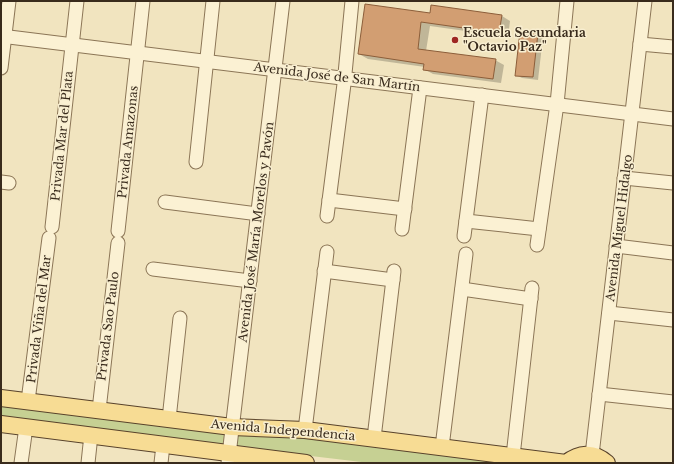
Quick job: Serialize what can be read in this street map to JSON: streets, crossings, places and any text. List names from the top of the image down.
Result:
{
  "streets": {
    "main road": ["Avenida Independencia"],
    "street": [
      "Avenida José de San Martín",
      "Privada Mar del Plata",
      "Privada Amazonas",
      "Avenida Miguel Hidalgo",
      "Avenida José María Morelos y Pavón",
      "Privada Viña del Mar",
      "Privada Sao Paulo"
    ]
  },
  "crossings": [
    ["Avenida José de San Martín", "Privada Mar del Plata"],
    ["Avenida José de San Martín", "Privada Amazonas"],
    ["Avenida José de San Martín", "Avenida Miguel Hidalgo"],
    ["Avenida José de San Martín", "Avenida José María Morelos y Pavón"],
    ["Privada Mar del Plata", "Privada Viña del Mar"],
    ["Privada Amazonas", "Privada Sao Paulo"],
    ["Avenida José María Morelos y Pavón", "Avenida Independencia"],
    ["Privada Viña del Mar", "Avenida Independencia"],
    ["Privada Sao Paulo", "Avenida Independencia"]
  ],
  "places": ["Escuela Secundaria \"Octavio Paz\""]
}
